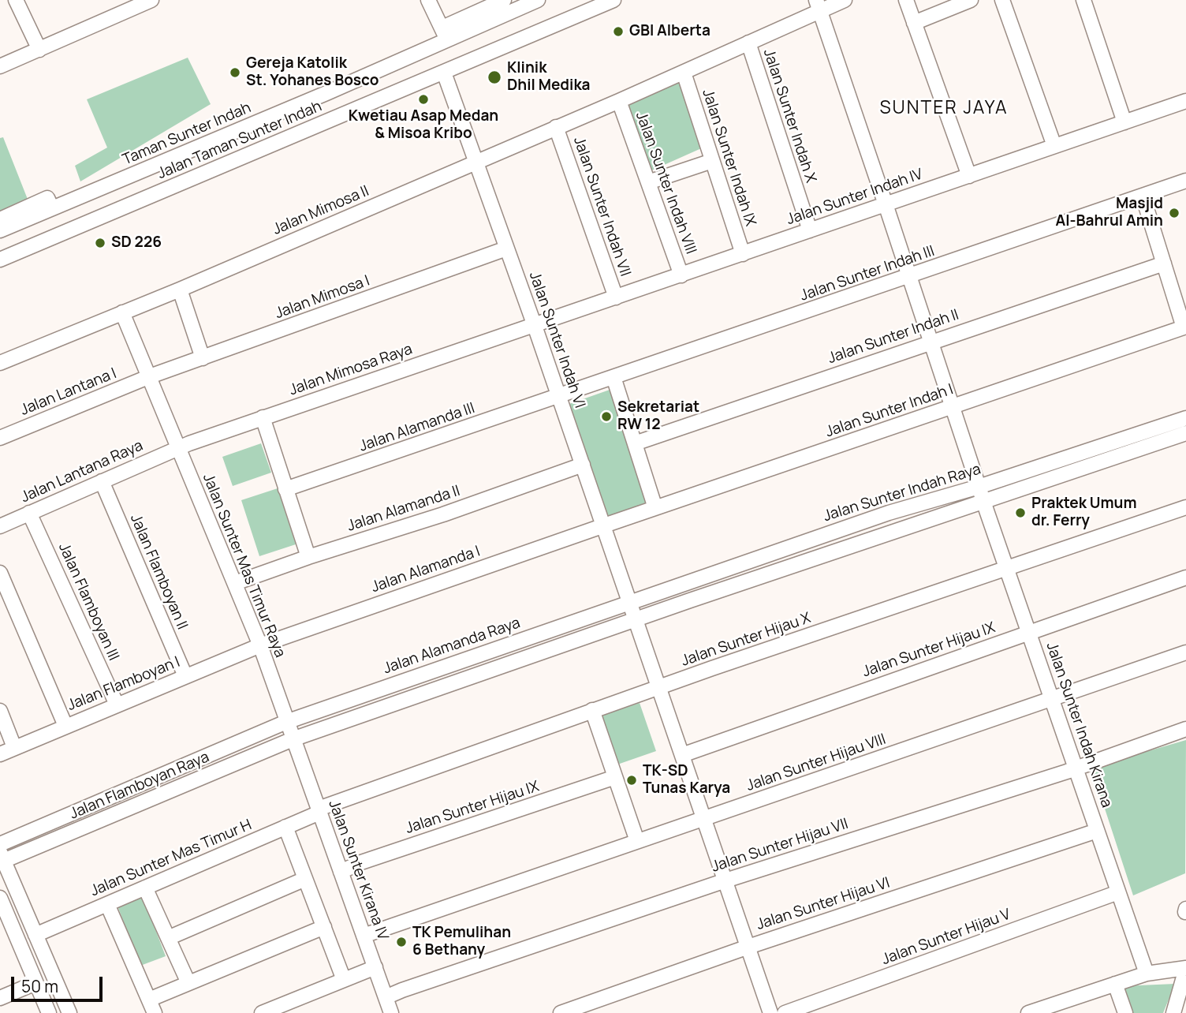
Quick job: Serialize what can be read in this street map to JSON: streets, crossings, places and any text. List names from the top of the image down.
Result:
{
  "streets": {
    "street": [
      "Jalan Sunter Indah X",
      "Taman Sunter Indah",
      "Jalan Taman Sunter Indah",
      "Jalan Sunter Indah IX",
      "Jalan Sunter Indah VIII",
      "Jalan Sunter Indah IV",
      "Jalan Sunter Indah VII",
      "Jalan Mimosa II",
      "Jalan Sunter Indah III",
      "Jalan Mimosa I",
      "Jalan Sunter Indah II",
      "Jalan Sunter Indah VI",
      "Jalan Mimosa Raya",
      "Jalan Lantana I",
      "Jalan Sunter Indah I",
      "Jalan Alamanda III",
      "Jalan Lantana Raya",
      "Jalan Sunter Indah Raya",
      "Jalan Alamanda II",
      "Jalan Sunter Mas Timur Raya",
      "Jalan Alamanda I",
      "Jalan Flamboyan II",
      "Jalan Flamboyan III",
      "Jalan Sunter Hijau X",
      "Jalan Alamanda Raya",
      "Jalan Sunter Hijau IX",
      "Jalan Flamboyan I",
      "Jalan Sunter Indah Kirana",
      "Jalan Sunter Hijau VIII",
      "Jalan Flamboyan Raya",
      "Jalan Sunter Hijau VII",
      "Jalan Sunter Mas Timur H",
      "Jalan Sunter Kirana IV",
      "Jalan Sunter Hijau VI",
      "Jalan Sunter Hijau V"
    ]
  },
  "crossings": [
    ["Jalan Sunter Indah X", "Jalan Sunter Indah IV"],
    ["Jalan Sunter Indah X", "Jalan Mimosa II"],
    ["Jalan Taman Sunter Indah", "Jalan Sunter Indah VI"],
    ["Jalan Sunter Indah IX", "Jalan Sunter Indah IV"],
    ["Jalan Sunter Indah IX", "Jalan Mimosa II"],
    ["Jalan Sunter Indah VIII", "Jalan Sunter Indah IV"],
    ["Jalan Sunter Indah VIII", "Jalan Mimosa II"],
    ["Jalan Sunter Indah IV", "Jalan Sunter Indah VII"],
    ["Jalan Sunter Indah IV", "Jalan Sunter Indah VI"],
    ["Jalan Sunter Indah IV", "Jalan Mimosa Raya"],
    ["Jalan Sunter Indah IV", "Jalan Sunter Indah Kirana"],
    ["Jalan Sunter Indah VII", "Jalan Mimosa II"],
    ["Jalan Mimosa II", "Jalan Sunter Indah VI"],
    ["Jalan Mimosa II", "Jalan Sunter Mas Timur Raya"],
    ["Jalan Mimosa II", "Jalan Sunter Indah Kirana"],
    ["Jalan Sunter Indah III", "Jalan Sunter Indah VI"],
    ["Jalan Sunter Indah III", "Jalan Alamanda III"],
    ["Jalan Sunter Indah III", "Jalan Sunter Indah Kirana"],
    ["Jalan Mimosa I", "Jalan Sunter Indah VI"],
    ["Jalan Mimosa I", "Jalan Lantana I"],
    ["Jalan Mimosa I", "Jalan Sunter Mas Timur Raya"],
    ["Jalan Sunter Indah II", "Jalan Sunter Indah Kirana"],
    ["Jalan Sunter Indah VI", "Jalan Mimosa Raya"],
    ["Jalan Sunter Indah VI", "Jalan Sunter Indah I"],
    ["Jalan Sunter Indah VI", "Jalan Alamanda III"],
    ["Jalan Sunter Indah VI", "Jalan Sunter Indah Raya"],
    ["Jalan Sunter Indah VI", "Jalan Alamanda II"],
    ["Jalan Sunter Indah VI", "Jalan Alamanda I"],
    ["Jalan Sunter Indah VI", "Jalan Sunter Hijau X"],
    ["Jalan Sunter Indah VI", "Jalan Alamanda Raya"],
    ["Jalan Sunter Indah VI", "Jalan Sunter Hijau IX"],
    ["Jalan Sunter Indah VI", "Jalan Sunter Hijau VIII"],
    ["Jalan Sunter Indah VI", "Jalan Sunter Hijau VII"],
    ["Jalan Sunter Indah VI", "Jalan Sunter Hijau VI"],
    ["Jalan Mimosa Raya", "Jalan Lantana Raya"],
    ["Jalan Mimosa Raya", "Jalan Sunter Mas Timur Raya"],
    ["Jalan Lantana I", "Jalan Sunter Mas Timur Raya"],
    ["Jalan Sunter Indah I", "Jalan Alamanda I"],
    ["Jalan Sunter Indah I", "Jalan Sunter Indah Kirana"],
    ["Jalan Lantana Raya", "Jalan Sunter Mas Timur Raya"],
    ["Jalan Lantana Raya", "Jalan Flamboyan II"],
    ["Jalan Lantana Raya", "Jalan Flamboyan III"],
    ["Jalan Sunter Indah Raya", "Jalan Alamanda Raya"],
    ["Jalan Sunter Indah Raya", "Jalan Sunter Indah Kirana"],
    ["Jalan Alamanda II", "Jalan Sunter Mas Timur Raya"],
    ["Jalan Sunter Mas Timur Raya", "Jalan Alamanda I"],
    ["Jalan Sunter Mas Timur Raya", "Jalan Alamanda Raya"],
    ["Jalan Sunter Mas Timur Raya", "Jalan Flamboyan I"],
    ["Jalan Sunter Mas Timur Raya", "Jalan Flamboyan Raya"],
    ["Jalan Sunter Mas Timur Raya", "Jalan Sunter Kirana IV"],
    ["Jalan Alamanda I", "Jalan Flamboyan I"],
    ["Jalan Flamboyan II", "Jalan Flamboyan I"],
    ["Jalan Flamboyan III", "Jalan Flamboyan I"],
    ["Jalan Sunter Hijau X", "Jalan Sunter Indah Kirana"],
    ["Jalan Sunter Hijau X", "Jalan Sunter Mas Timur H"],
    ["Jalan Sunter Hijau X", "Jalan Sunter Kirana IV"],
    ["Jalan Alamanda Raya", "Jalan Flamboyan Raya"],
    ["Jalan Sunter Hijau IX", "Jalan Sunter Indah Kirana"],
    ["Jalan Sunter Hijau IX", "Jalan Sunter Kirana IV"],
    ["Jalan Sunter Indah Kirana", "Jalan Sunter Hijau VIII"],
    ["Jalan Sunter Indah Kirana", "Jalan Sunter Hijau VII"],
    ["Jalan Sunter Indah Kirana", "Jalan Sunter Hijau VI"],
    ["Jalan Sunter Indah Kirana", "Jalan Sunter Hijau V"],
    ["Jalan Sunter Hijau VIII", "Jalan Sunter Kirana IV"],
    ["Jalan Flamboyan Raya", "Jalan Sunter Kirana IV"],
    ["Jalan Sunter Hijau VII", "Jalan Sunter Kirana IV"],
    ["Jalan Sunter Mas Timur H", "Jalan Sunter Kirana IV"]
  ],
  "districts": ["SUNTER JAYA"],
  "places": [
    "GBI Alberta",
    "Gereja Katolik St. Yohanes Bosco",
    "Klinik Dhil Medika",
    "Kwetiau Asap Medan & Misoa Kribo",
    "Masjid Al-Bahrul Amin",
    "SD 226",
    "Sekretariat RW 12",
    "Praktek Umum dr. Ferry",
    "TK-SD Tunas Karya",
    "TK Pemulihan 6 Bethany"
  ],
  "scale_bar": "50 m"
}
